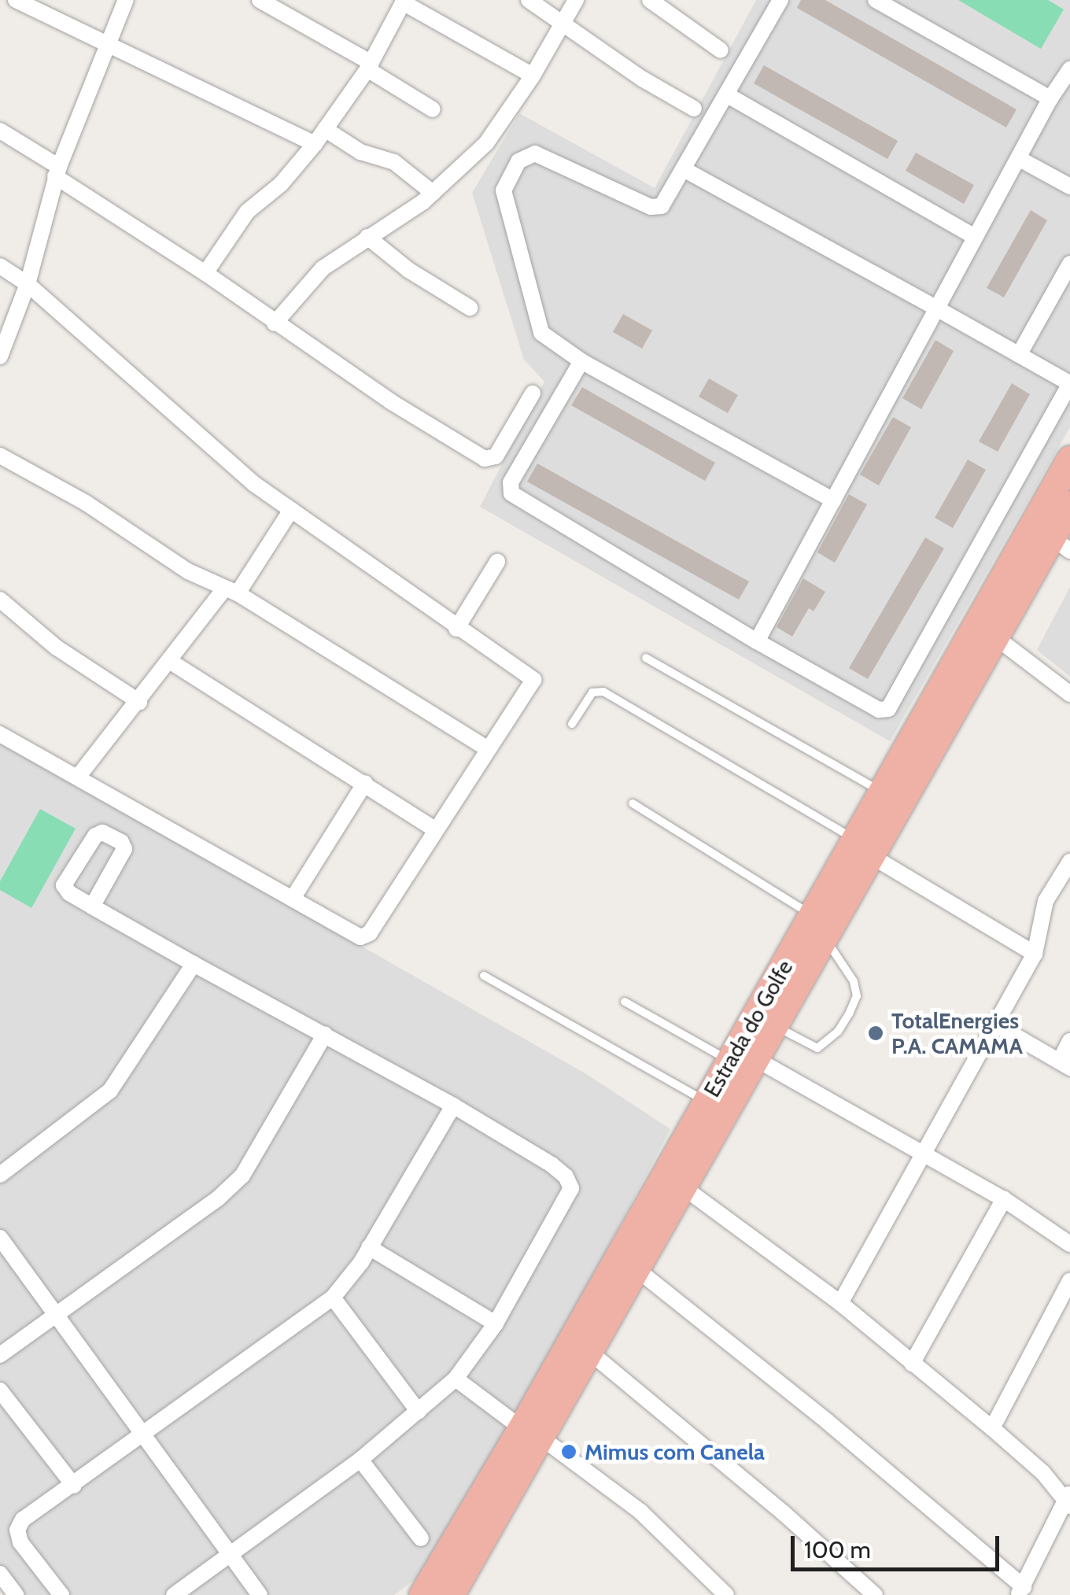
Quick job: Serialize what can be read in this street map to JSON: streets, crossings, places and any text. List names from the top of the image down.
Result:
{
  "streets": {
    "highway": ["Estrada do Golfe"]
  },
  "places": ["TotalEnergies P.A. CAMAMA", "Mimus com Canela"],
  "scale_bar": "100 m"
}
